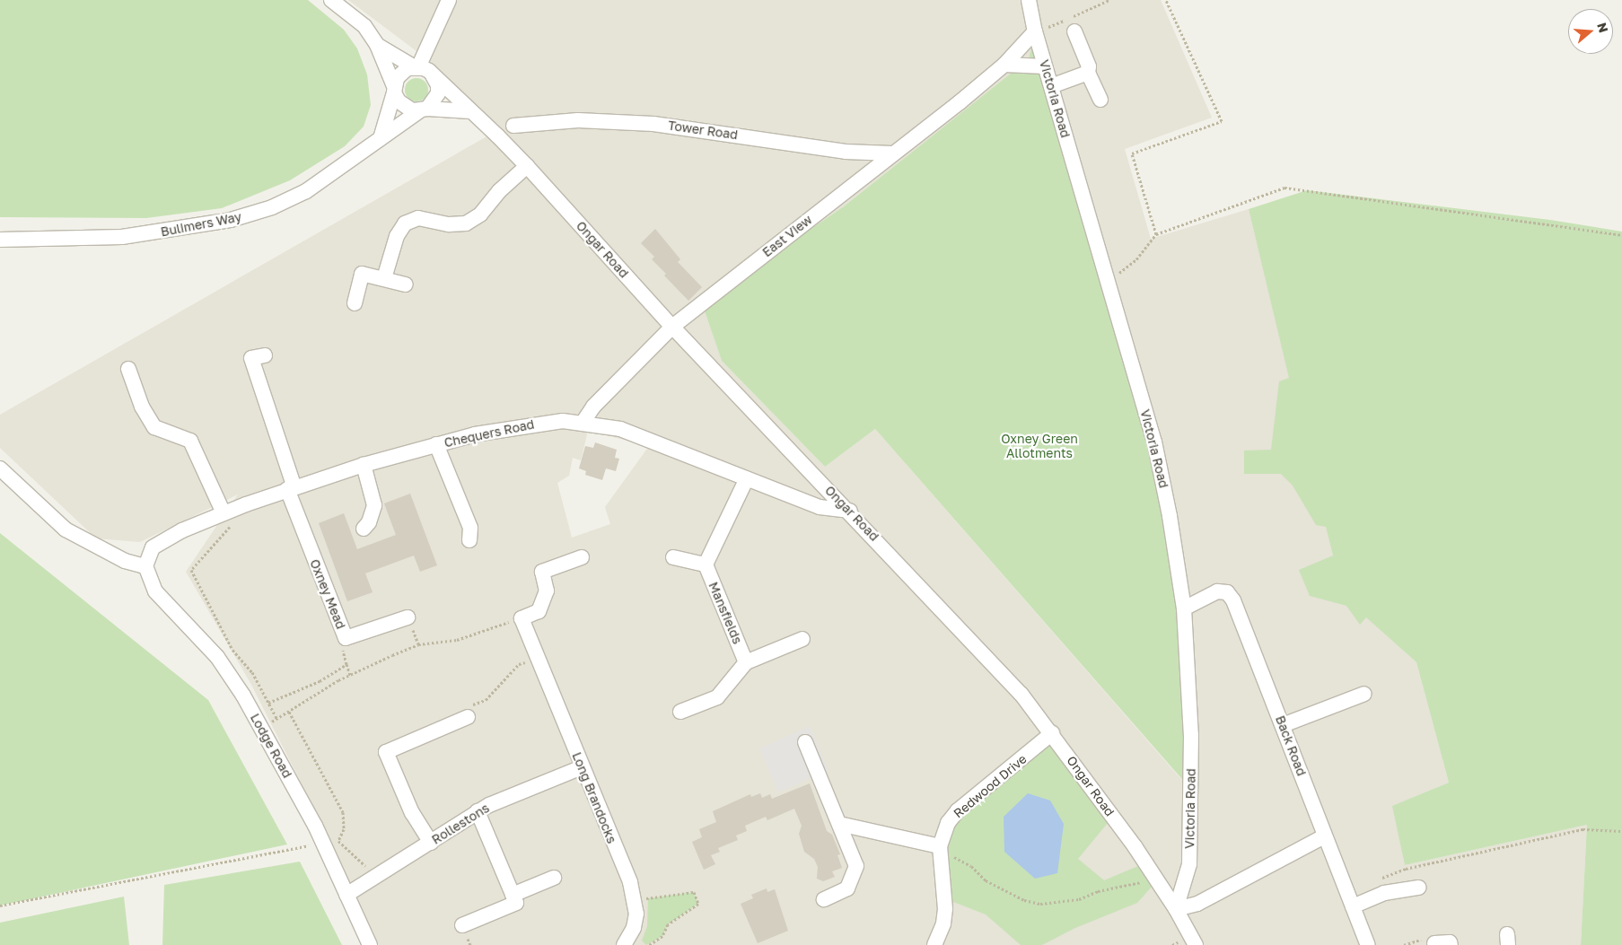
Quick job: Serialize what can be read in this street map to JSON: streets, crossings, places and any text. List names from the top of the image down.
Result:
{
  "streets": {
    "street": [
      "Victoria Road",
      "Tower Road",
      "Bulimers Way",
      "East View",
      "Ongar Road",
      "Chequers Road",
      "Oxney Mead",
      "Mansfields",
      "Lodge Road",
      "Back Road",
      "Redwood Drive",
      "Long Brandocks",
      "Rollestons"
    ]
  },
  "crossings": [
    ["Victoria Road", "East View"],
    ["Victoria Road", "Ongar Road"],
    ["Victoria Road", "Back Road"],
    ["Tower Road", "East View"],
    ["Bulimers Way", "Ongar Road"],
    ["East View", "Ongar Road"],
    ["East View", "Chequers Road"],
    ["Ongar Road", "Chequers Road"],
    ["Ongar Road", "Redwood Drive"],
    ["Chequers Road", "Oxney Mead"],
    ["Chequers Road", "Lodge Road"],
    ["Lodge Road", "Rollestons"],
    ["Long Brandocks", "Rollestons"]
  ],
  "parks": ["Oxney Green Allotments"],
  "north": "right"
}
